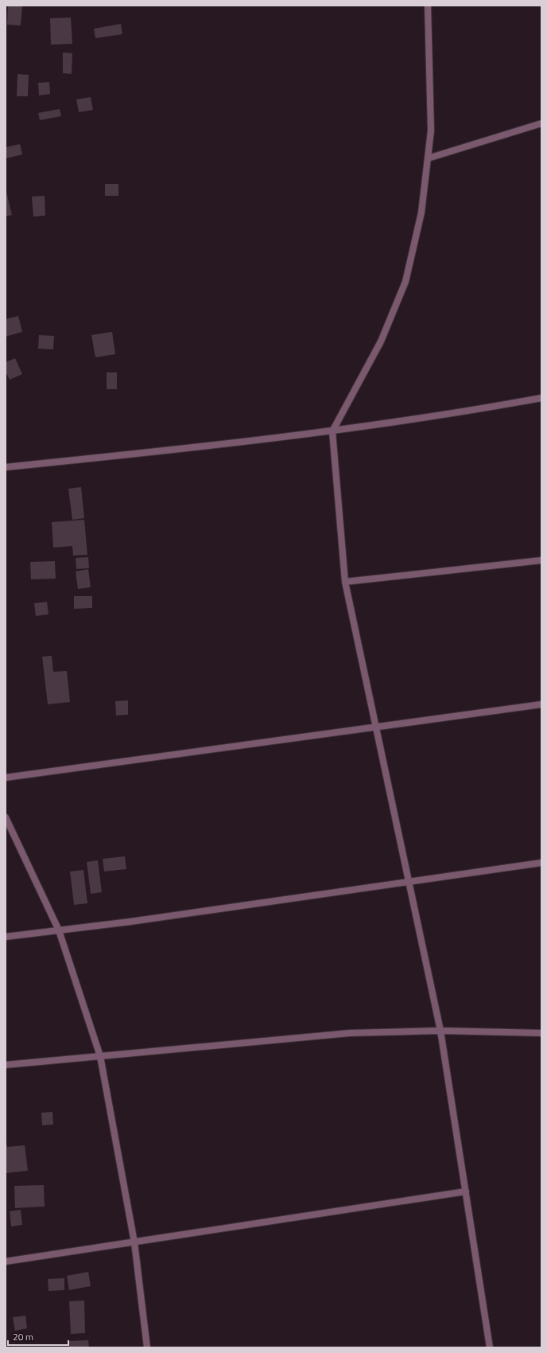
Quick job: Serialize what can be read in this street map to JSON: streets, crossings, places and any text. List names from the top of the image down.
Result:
{
  "scale_bar": "20 m"
}
